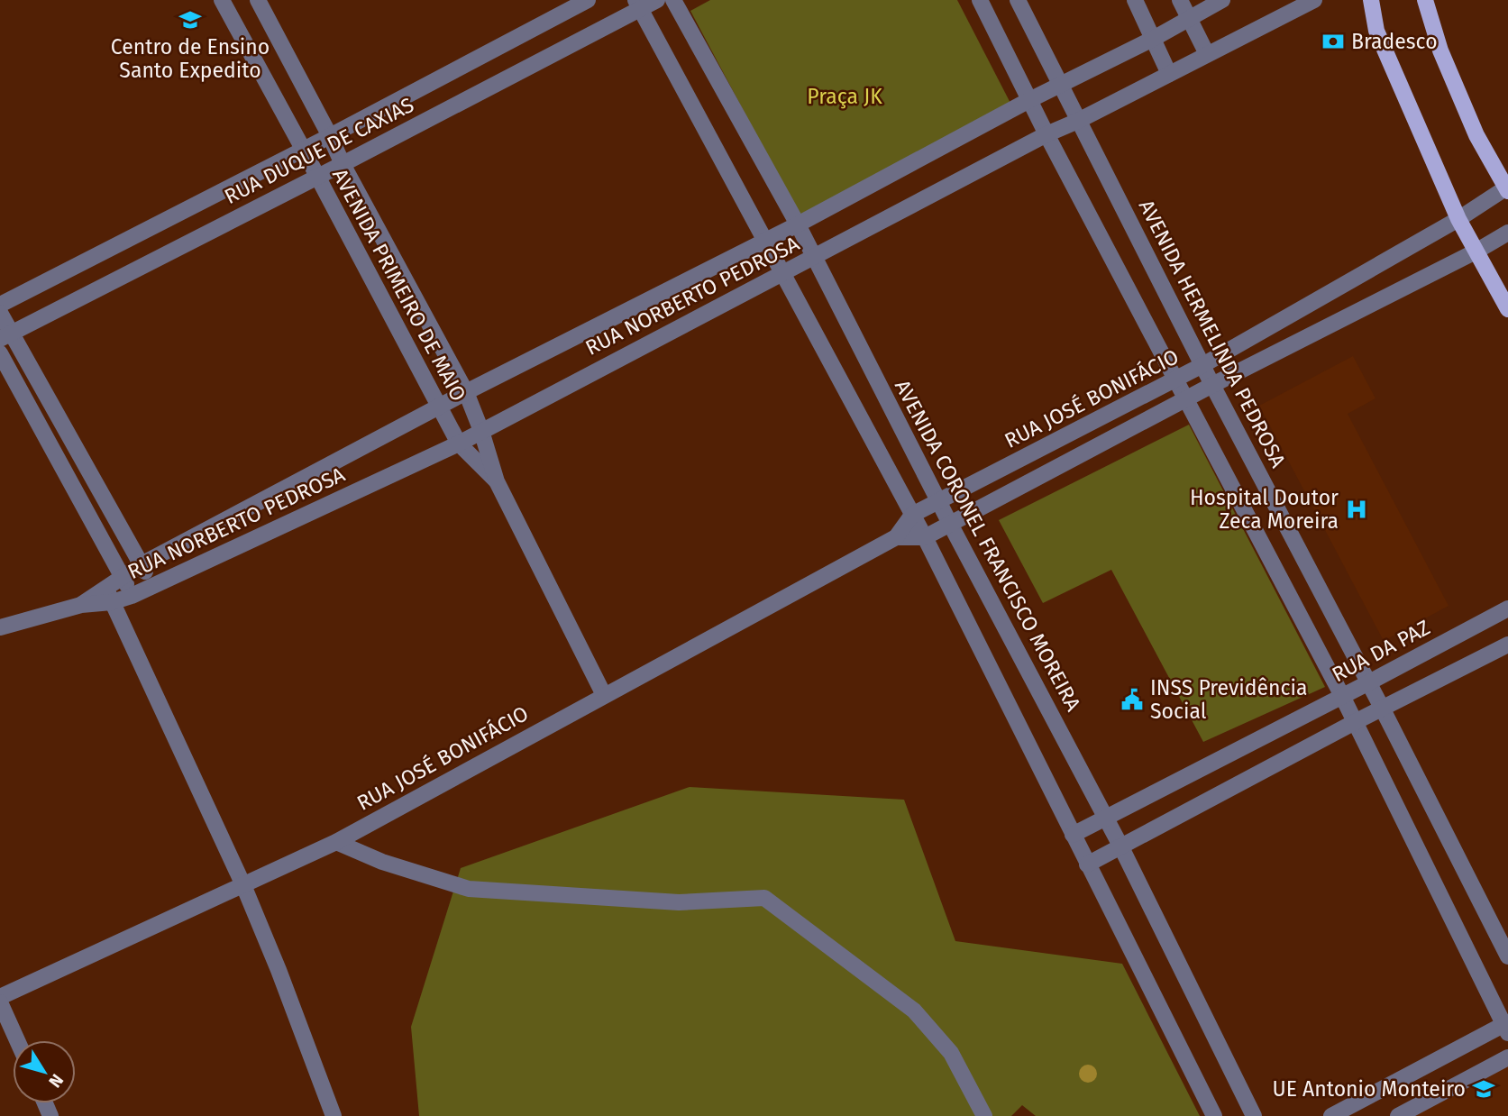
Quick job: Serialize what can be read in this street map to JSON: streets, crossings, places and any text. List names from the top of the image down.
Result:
{
  "streets": {
    "street": [
      "RUA DUQUE DE CAXIAS",
      "AVENIDA PRIMEIRO DE MAIO",
      "RUA NORBERTO PEDROSA",
      "AVENIDA HERMELINDA PEDROSA",
      "RUA JOSÉ BONIFÁCIO",
      "AVENIDA CORONEL FRANCISCO MOREIRA",
      "RUA DA PAZ"
    ]
  },
  "crossings": [
    ["RUA DUQUE DE CAXIAS", "AVENIDA PRIMEIRO DE MAIO"],
    ["AVENIDA PRIMEIRO DE MAIO", "RUA NORBERTO PEDROSA"],
    ["AVENIDA PRIMEIRO DE MAIO", "RUA JOSÉ BONIFÁCIO"],
    ["RUA NORBERTO PEDROSA", "AVENIDA HERMELINDA PEDROSA"],
    ["RUA NORBERTO PEDROSA", "AVENIDA CORONEL FRANCISCO MOREIRA"],
    ["AVENIDA HERMELINDA PEDROSA", "RUA JOSÉ BONIFÁCIO"],
    ["AVENIDA HERMELINDA PEDROSA", "RUA DA PAZ"],
    ["RUA JOSÉ BONIFÁCIO", "AVENIDA CORONEL FRANCISCO MOREIRA"],
    ["AVENIDA CORONEL FRANCISCO MOREIRA", "RUA DA PAZ"]
  ],
  "parks": ["Praça JK"],
  "places": {
    "school or university": ["Centro de Ensino Santo Expedito", "UE Antonio Monteiro"],
    "bank": ["Bradesco"],
    "hospital": ["Hospital Doutor Zeca Moreira"],
    "public building": ["INSS Previdência Social"]
  },
  "north": "bottom right"
}
